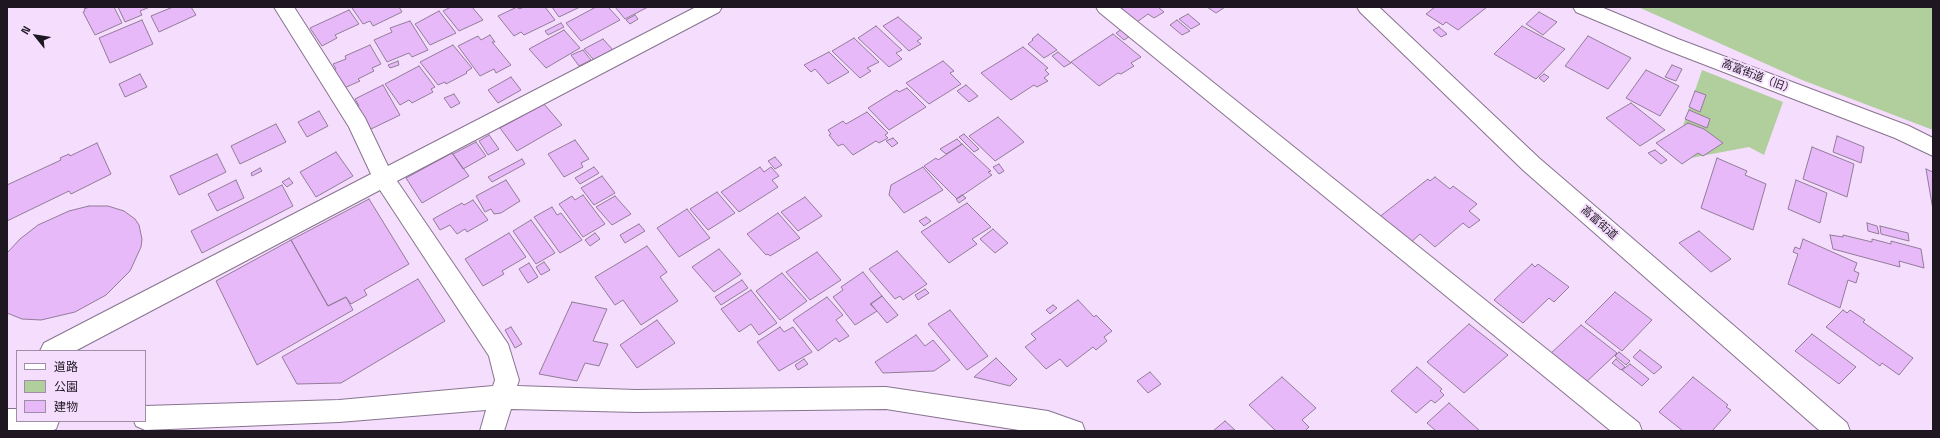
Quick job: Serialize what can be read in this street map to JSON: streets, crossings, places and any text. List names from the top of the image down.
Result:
{
  "streets": {
    "street": ["高富街道（旧）", "高富街道"]
  },
  "legend": ["道路", "公園", "建物"],
  "north": "top left"
}
